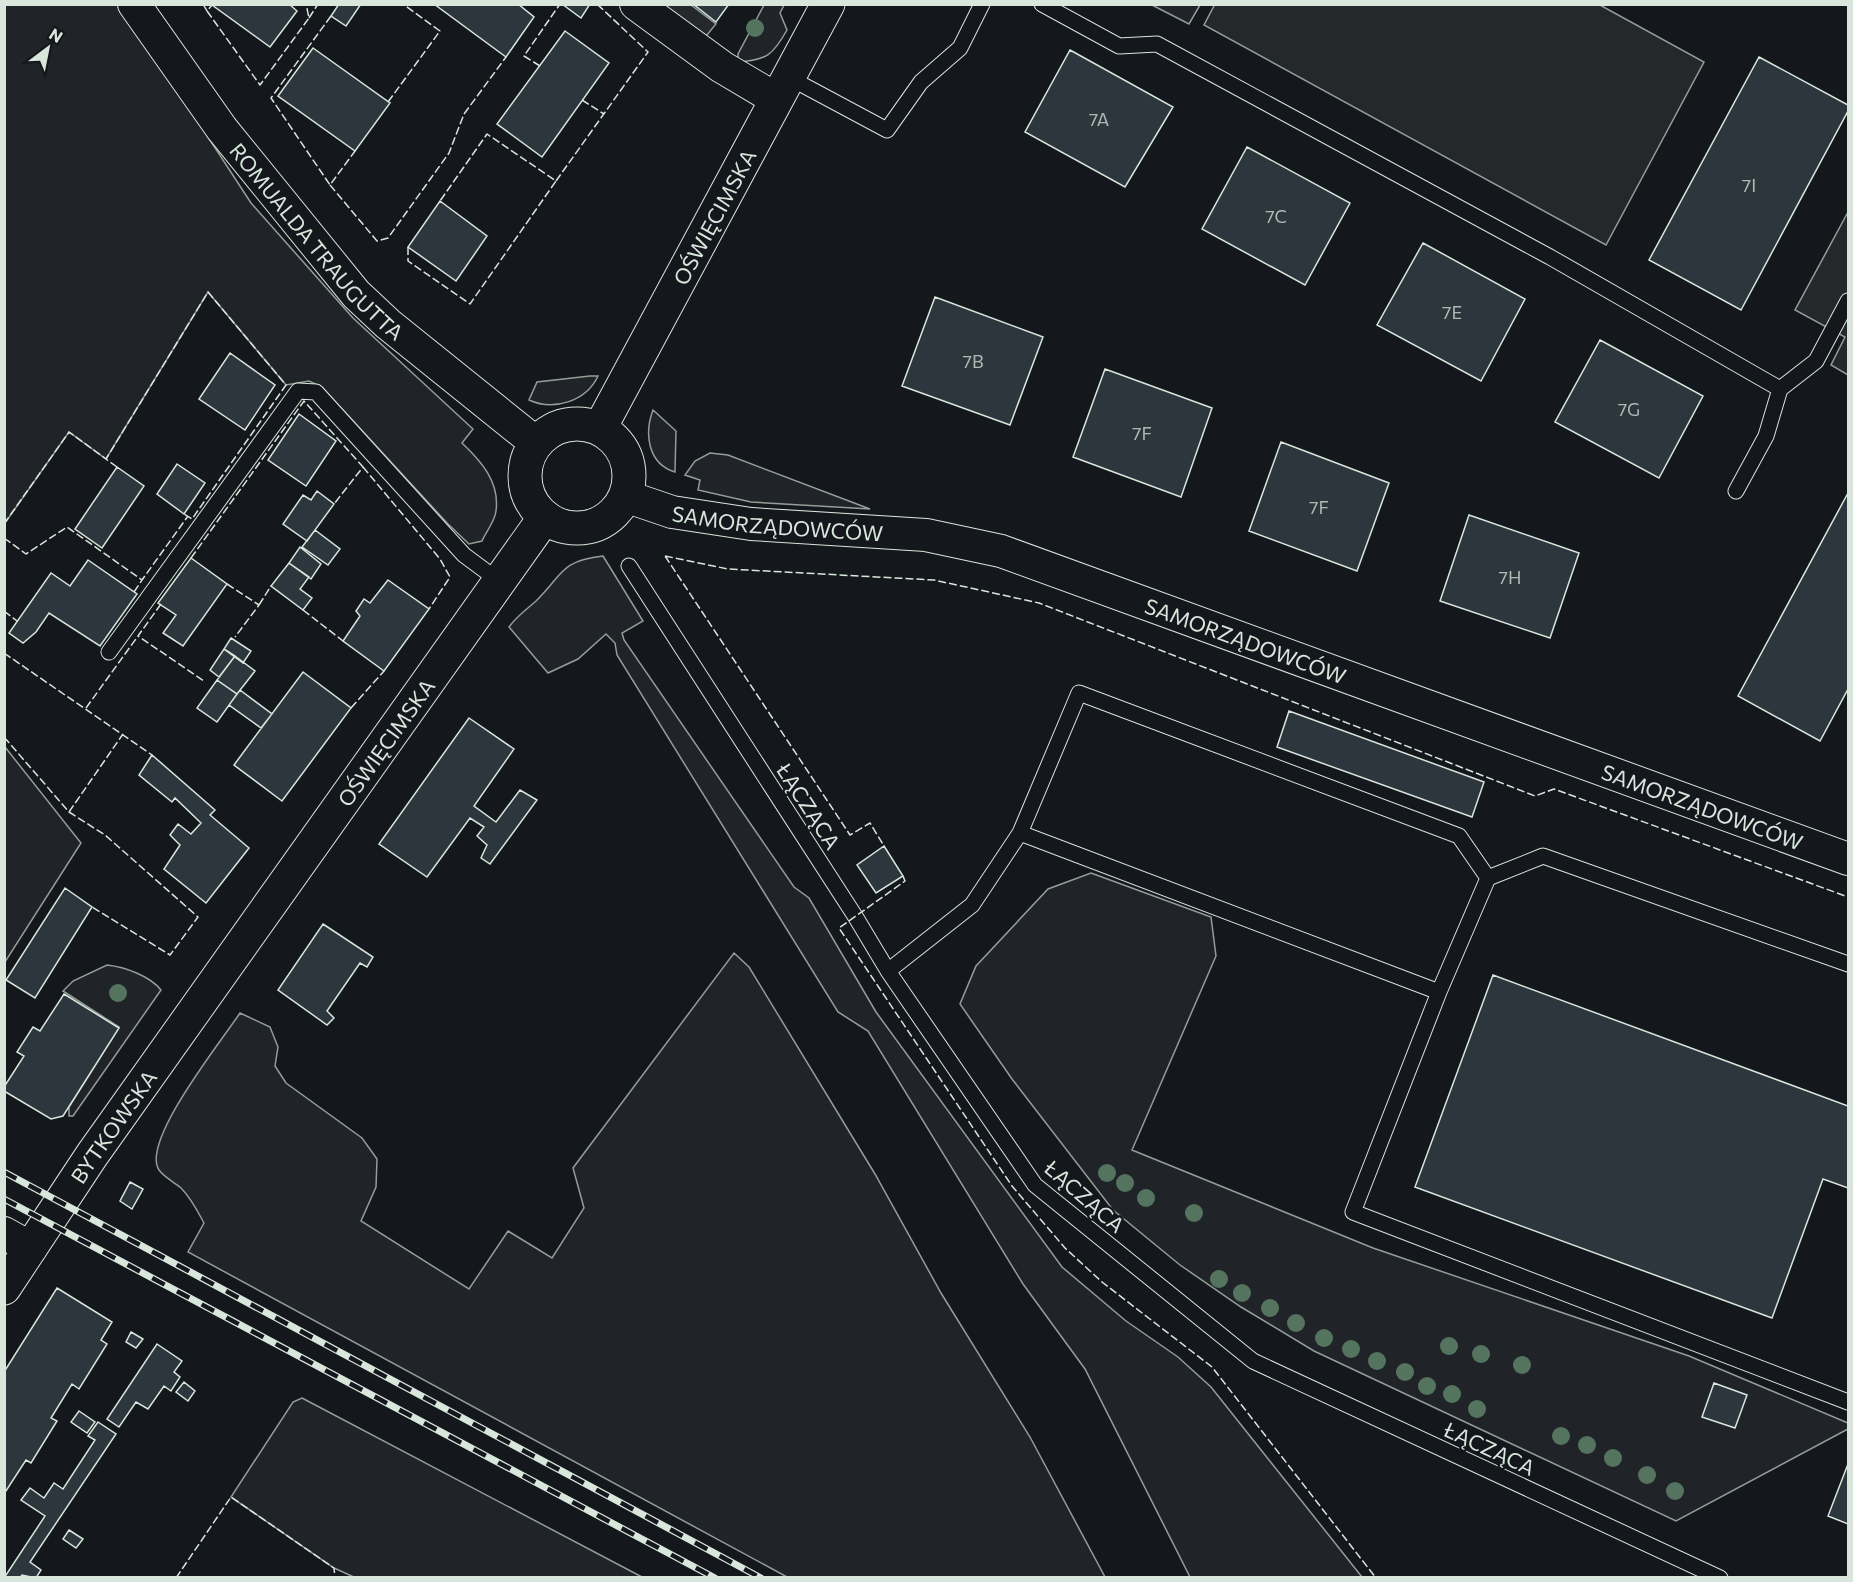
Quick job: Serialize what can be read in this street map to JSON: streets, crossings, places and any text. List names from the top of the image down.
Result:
{
  "streets": {
    "street": [
      "OŚWIĘCIMSKA",
      "ROMUALDA TRAUGUTTA",
      "SAMORZĄDOWCÓW",
      "BYTKOWSKA"
    ],
    "lane": ["ŁĄCZĄCA"]
  },
  "crossings": [
    ["OŚWIĘCIMSKA", "ROMUALDA TRAUGUTTA"],
    ["OŚWIĘCIMSKA", "SAMORZĄDOWCÓW"],
    ["OŚWIĘCIMSKA", "BYTKOWSKA"],
    ["ROMUALDA TRAUGUTTA", "SAMORZĄDOWCÓW"]
  ],
  "house_numbers": [
    "7A",
    "7I",
    "7C",
    "7E",
    "7B",
    "7G",
    "7F",
    "7F",
    "7H"
  ],
  "north": "top right"
}
